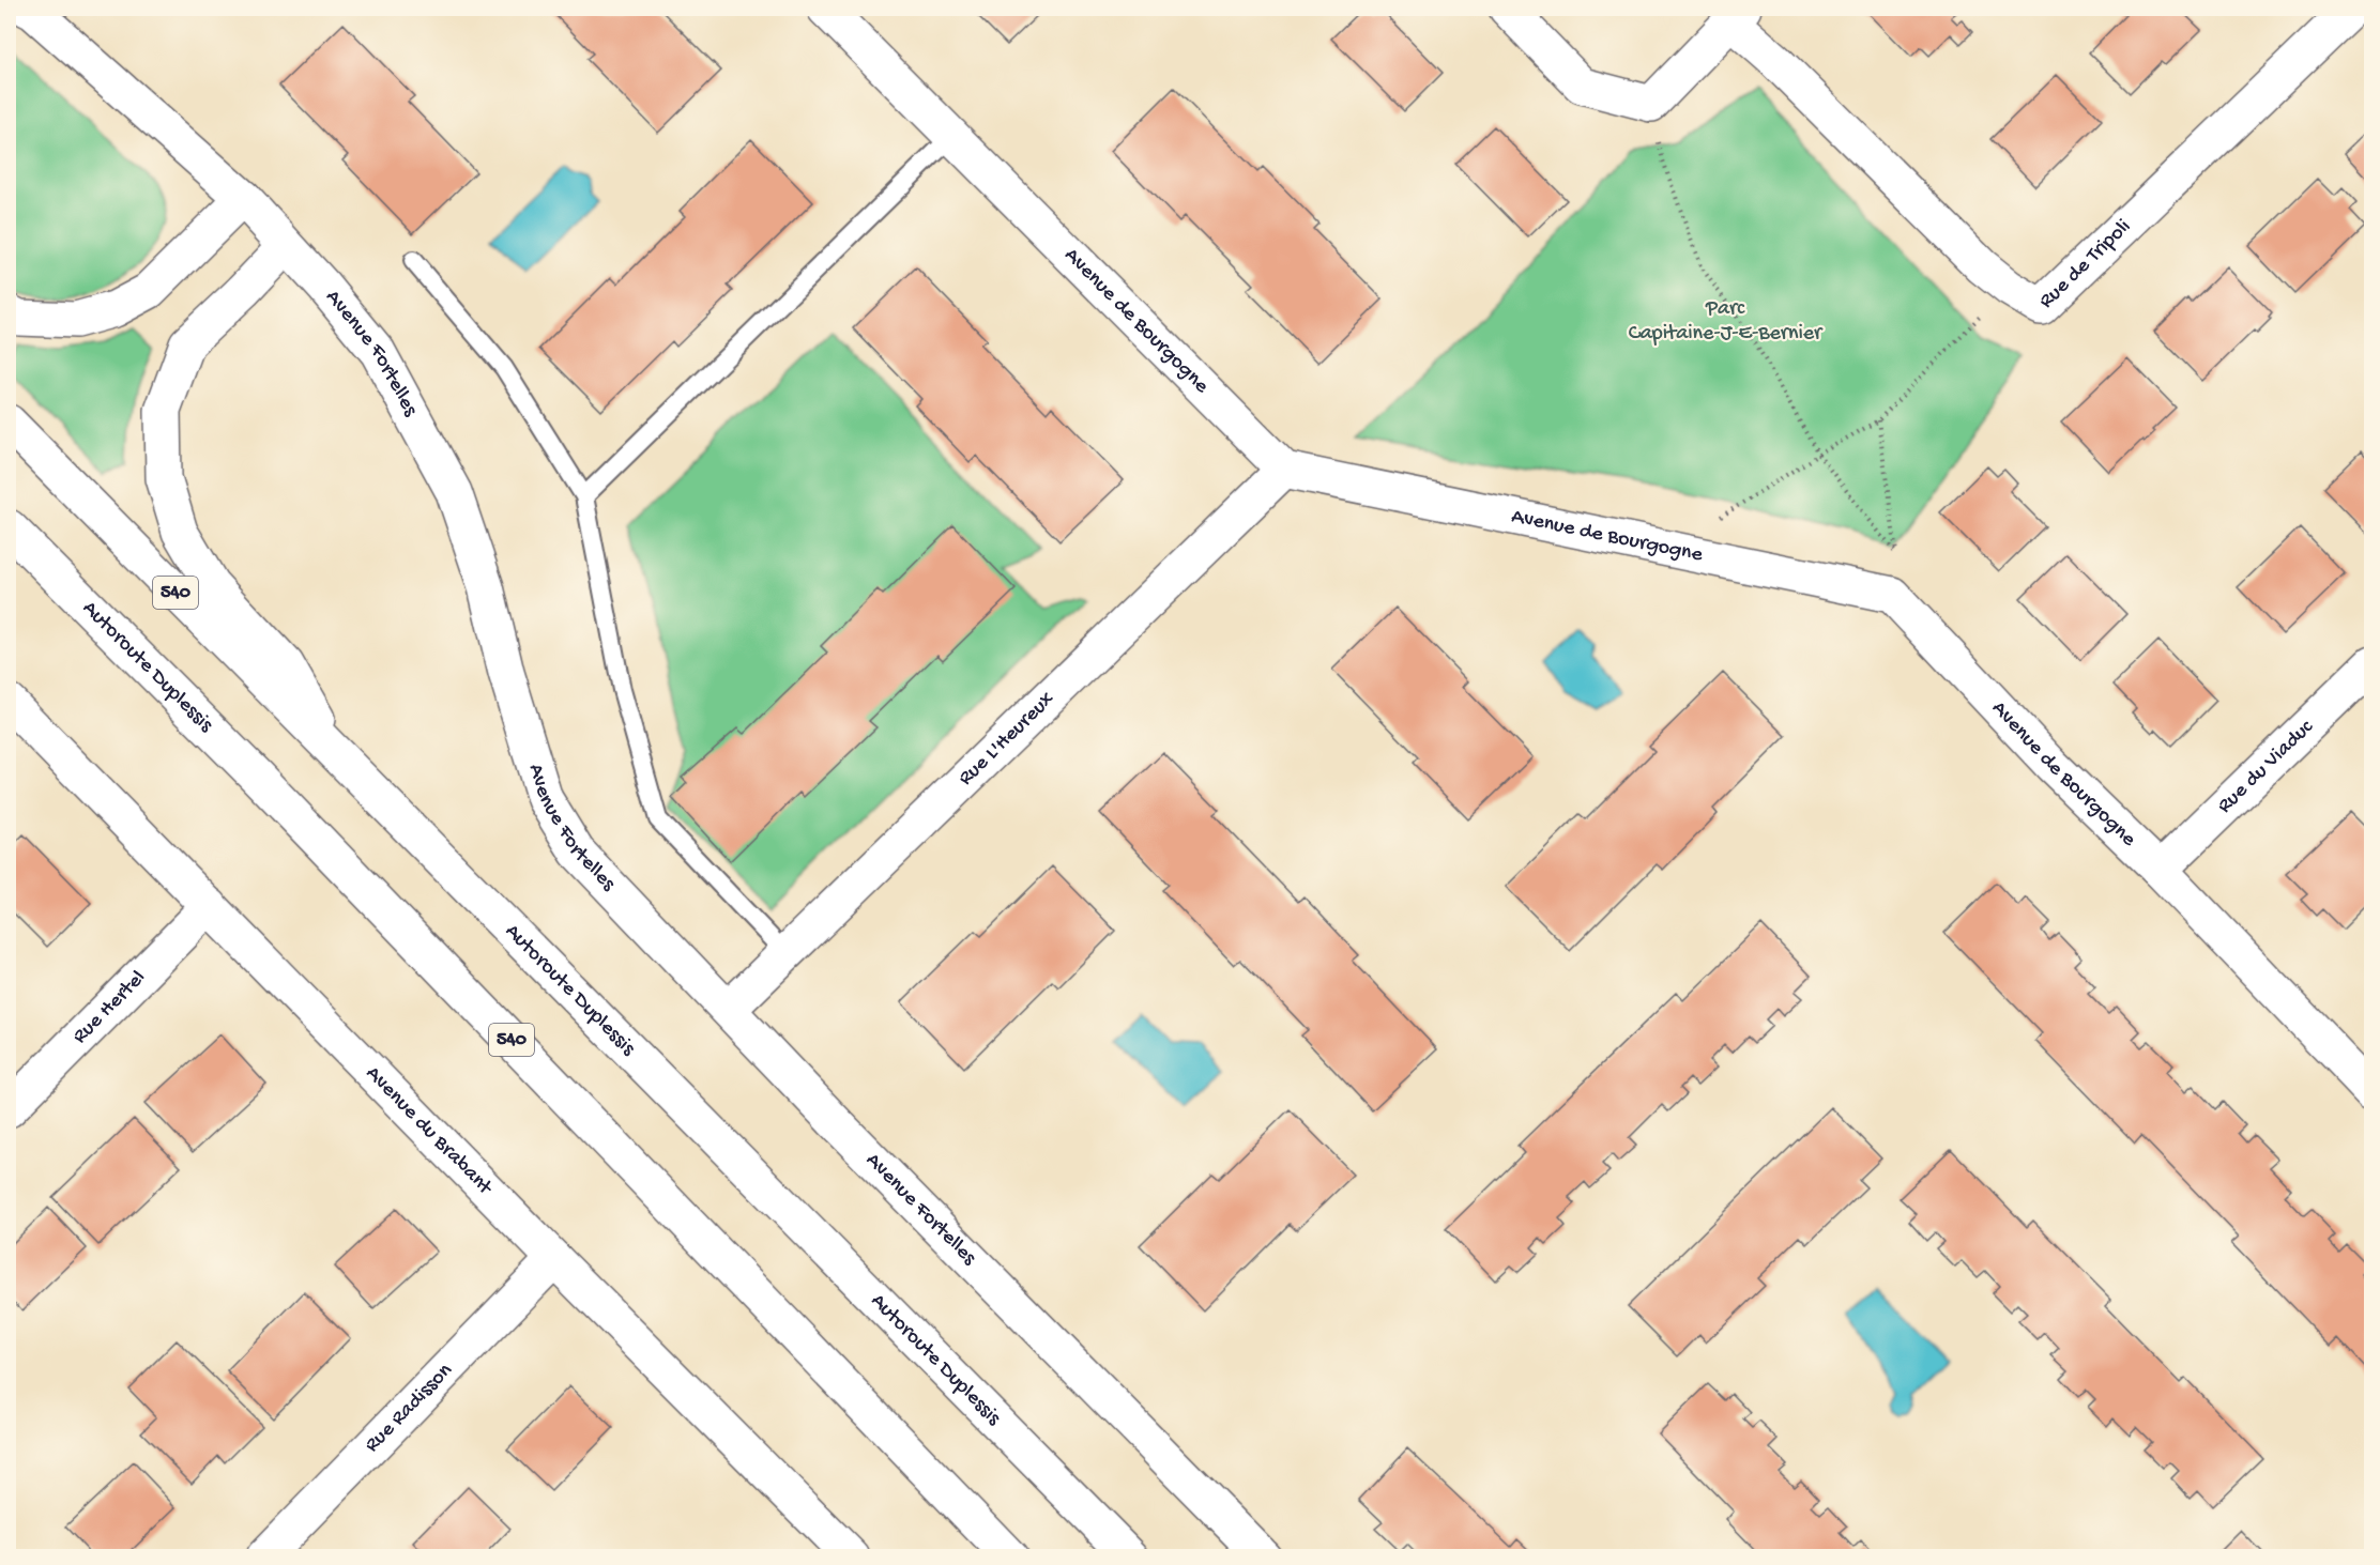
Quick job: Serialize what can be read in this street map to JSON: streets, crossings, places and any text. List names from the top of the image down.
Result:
{
  "streets": {
    "main road": [
      "Rue de Tripoli",
      "Avenue de Bourgogne",
      "Avenue Fortelles",
      "540",
      "Autoroute Duplessis",
      "Rue L'Heureux",
      "Rue du Viaduc",
      "Rue Hertel",
      "Avenue du Brabant",
      "Rue Radisson"
    ]
  },
  "crossings": [
    ["Avenue de Bourgogne", "Rue L'Heureux"],
    ["Avenue de Bourgogne", "Rue du Viaduc"],
    ["Avenue Fortelles", "Rue L'Heureux"],
    ["Rue Hertel", "Avenue du Brabant"],
    ["Avenue du Brabant", "Rue Radisson"]
  ],
  "parks": ["Parc Capitaine-J-E-Bernier"]
}
